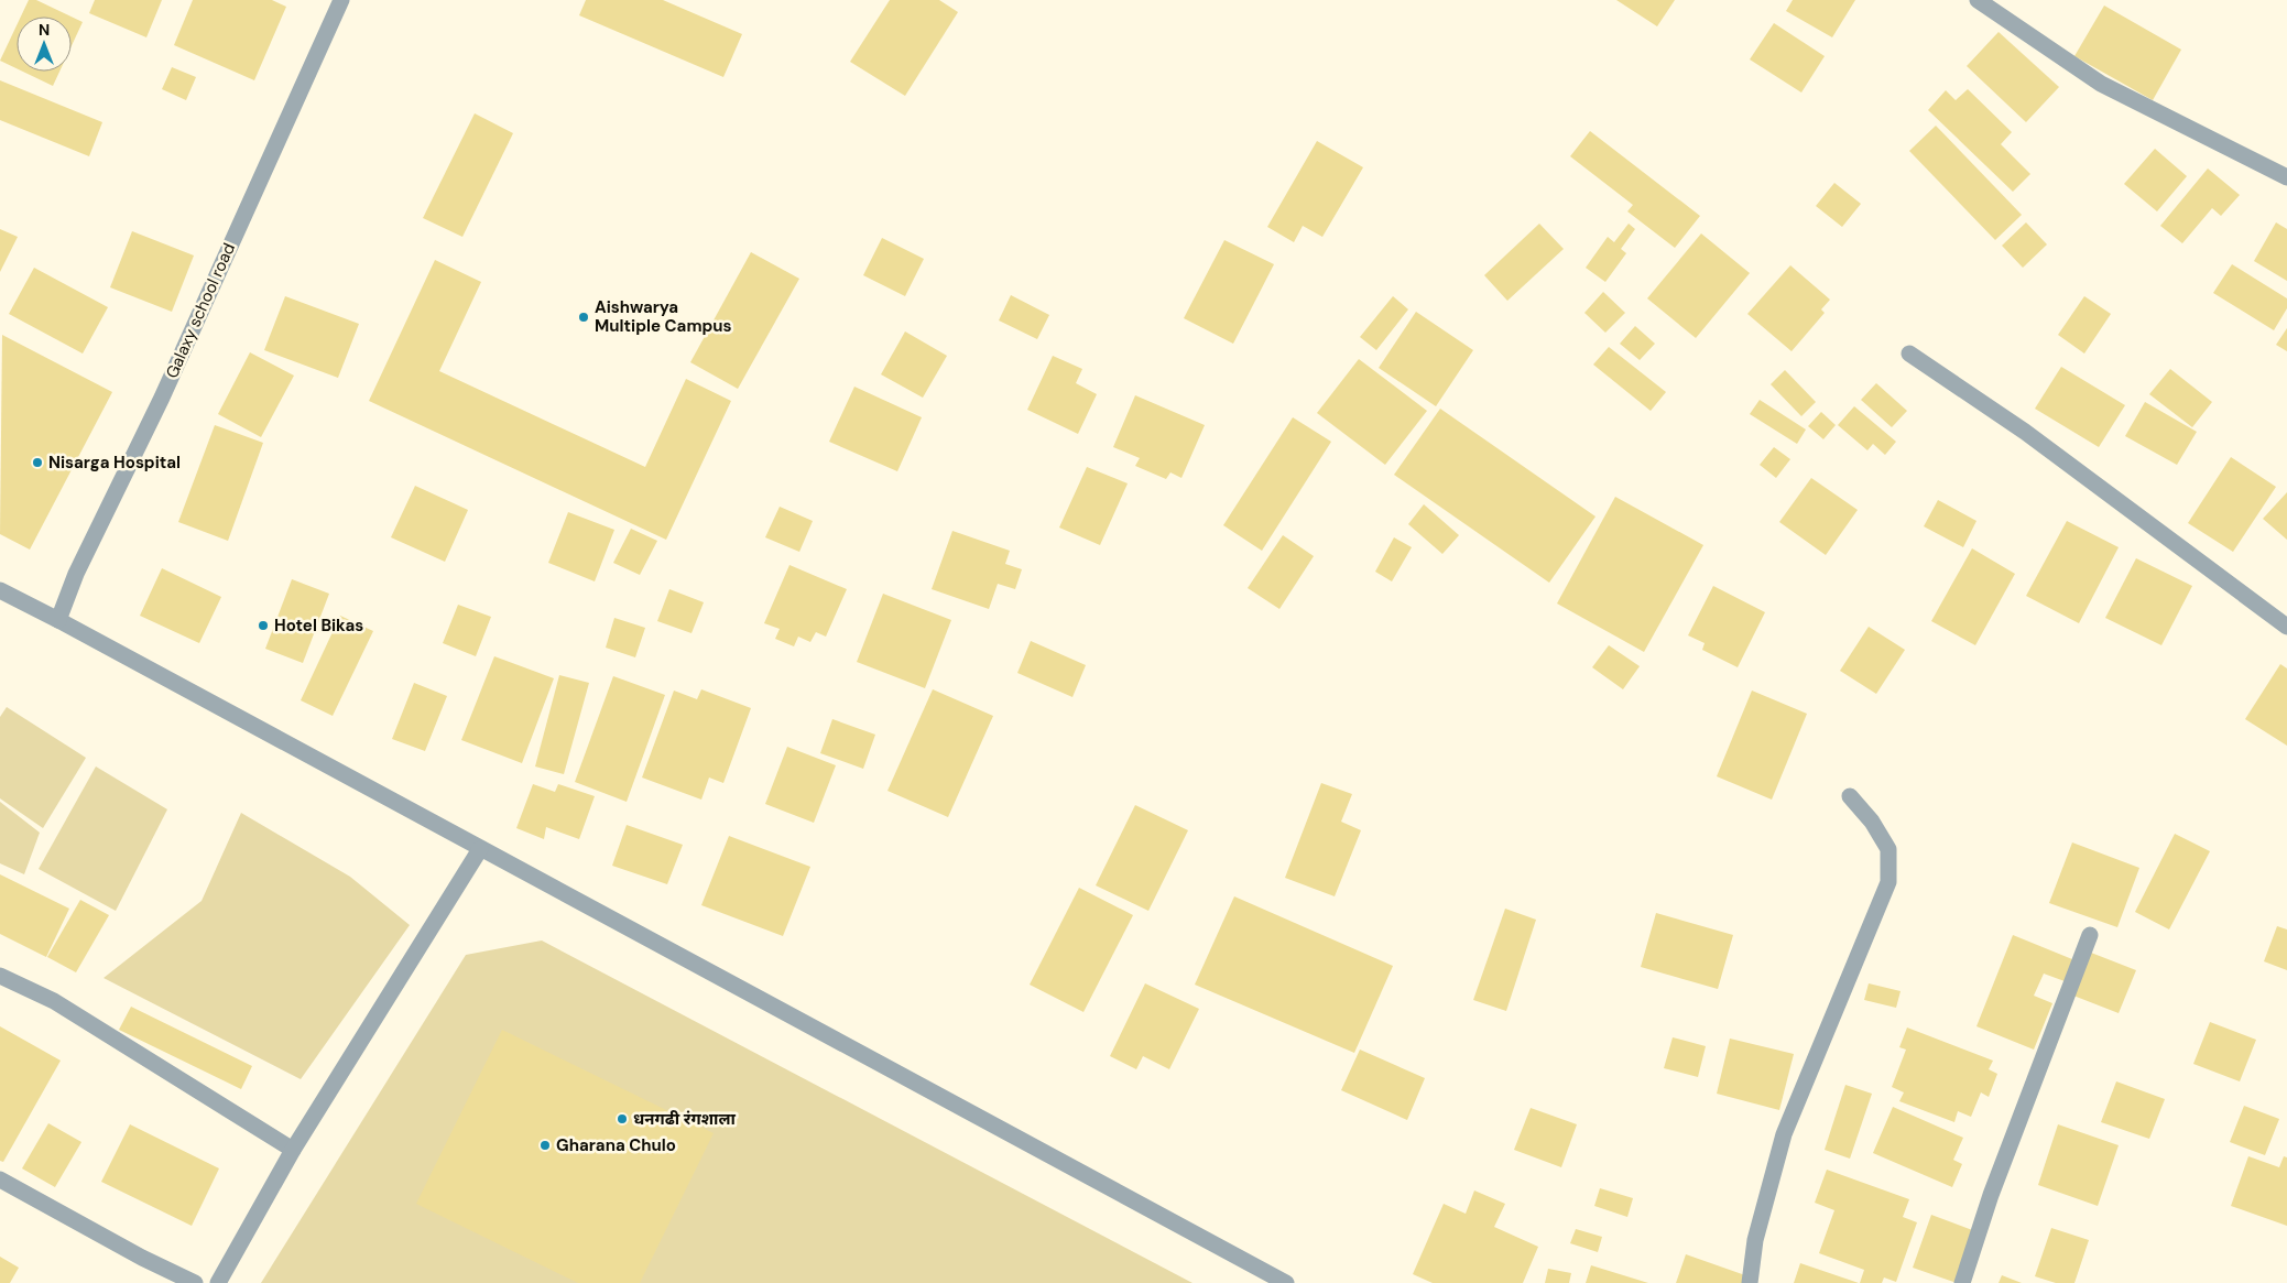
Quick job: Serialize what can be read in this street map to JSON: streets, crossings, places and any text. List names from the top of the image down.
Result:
{
  "streets": {
    "street": ["Galaxy school road"]
  },
  "places": [
    "Aishwarya Multiple Campus",
    "Nisarga Hospital",
    "Hotel Bikas",
    "धनगढी रंगशाला",
    "Gharana Chulo"
  ],
  "north": "top"
}
